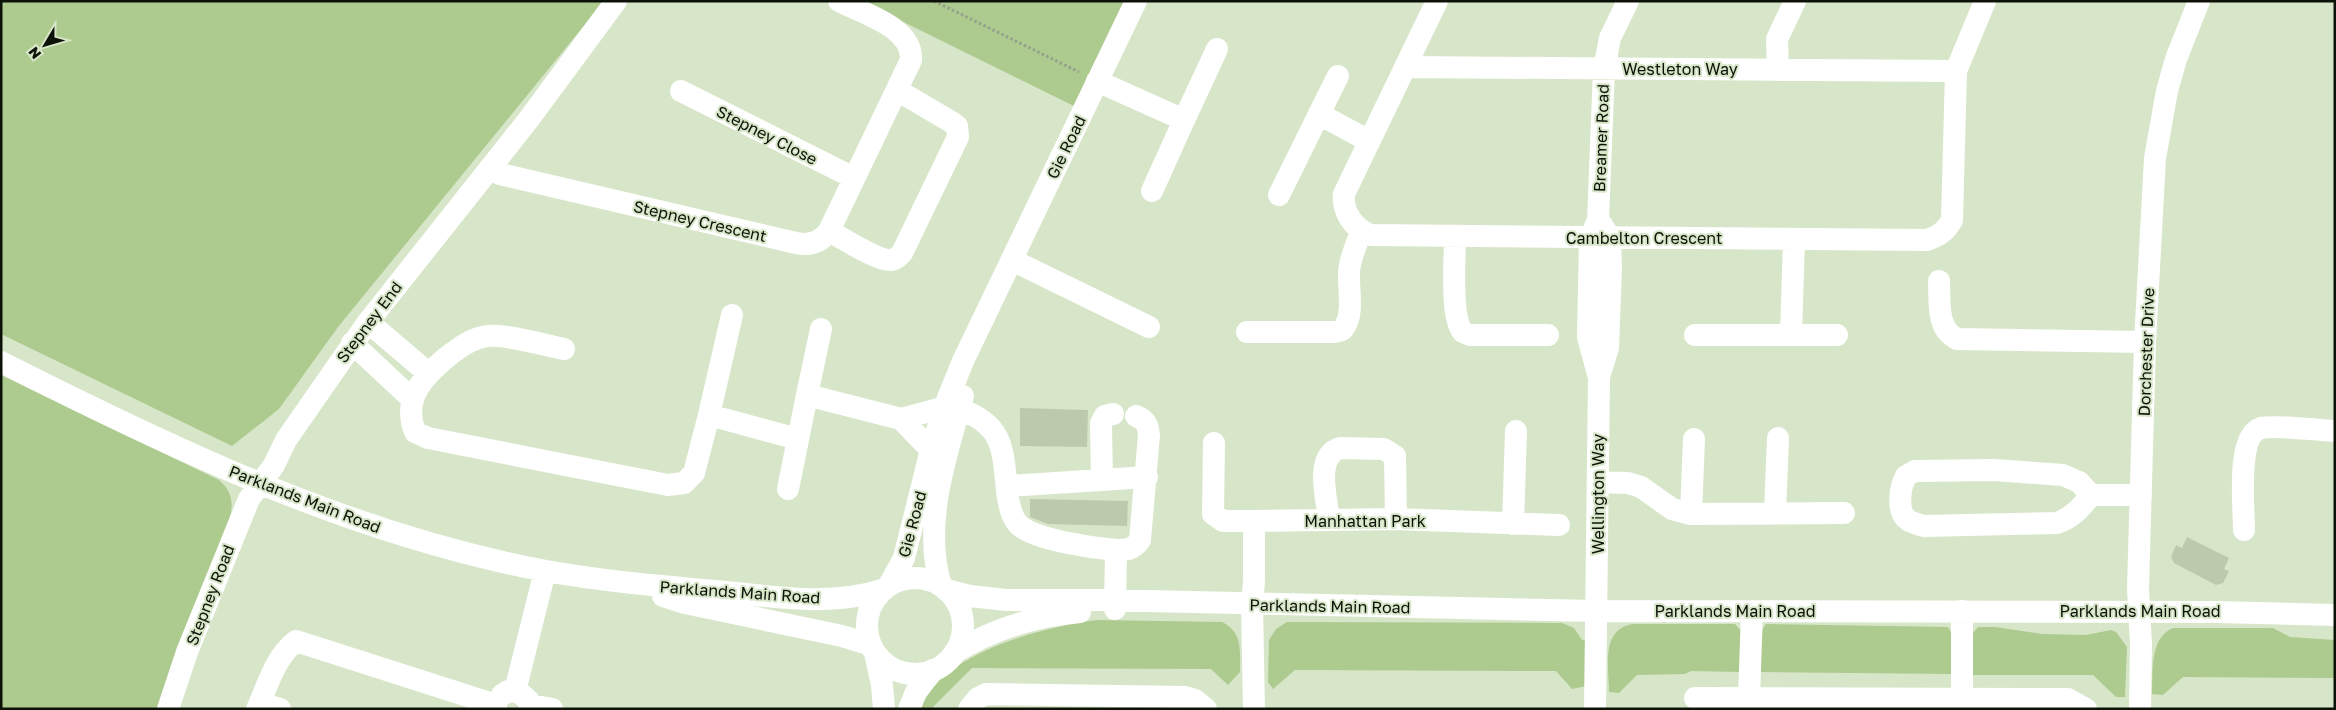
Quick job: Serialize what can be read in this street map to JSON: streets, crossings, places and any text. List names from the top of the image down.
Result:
{
  "streets": {
    "street": [
      "Westleton Way",
      "Stepney Close",
      "Breamer Road",
      "Gie Road",
      "Stepney Crescent",
      "Cambelton Crescent",
      "Stepney End",
      "Dorchester Drive",
      "Wellington Way",
      "Parklands Main Road",
      "Manhattan Park",
      "Stepney Road"
    ]
  },
  "crossings": [
    ["Westleton Way", "Breamer Road"],
    ["Westleton Way", "Cambelton Crescent"],
    ["Breamer Road", "Cambelton Crescent"],
    ["Breamer Road", "Wellington Way"],
    ["Gie Road", "Parklands Main Road"],
    ["Stepney Crescent", "Stepney End"],
    ["Cambelton Crescent", "Wellington Way"],
    ["Stepney End", "Parklands Main Road"],
    ["Stepney End", "Stepney Road"],
    ["Dorchester Drive", "Parklands Main Road"],
    ["Wellington Way", "Parklands Main Road"],
    ["Parklands Main Road", "Stepney Road"]
  ],
  "north": "bottom left"
}
